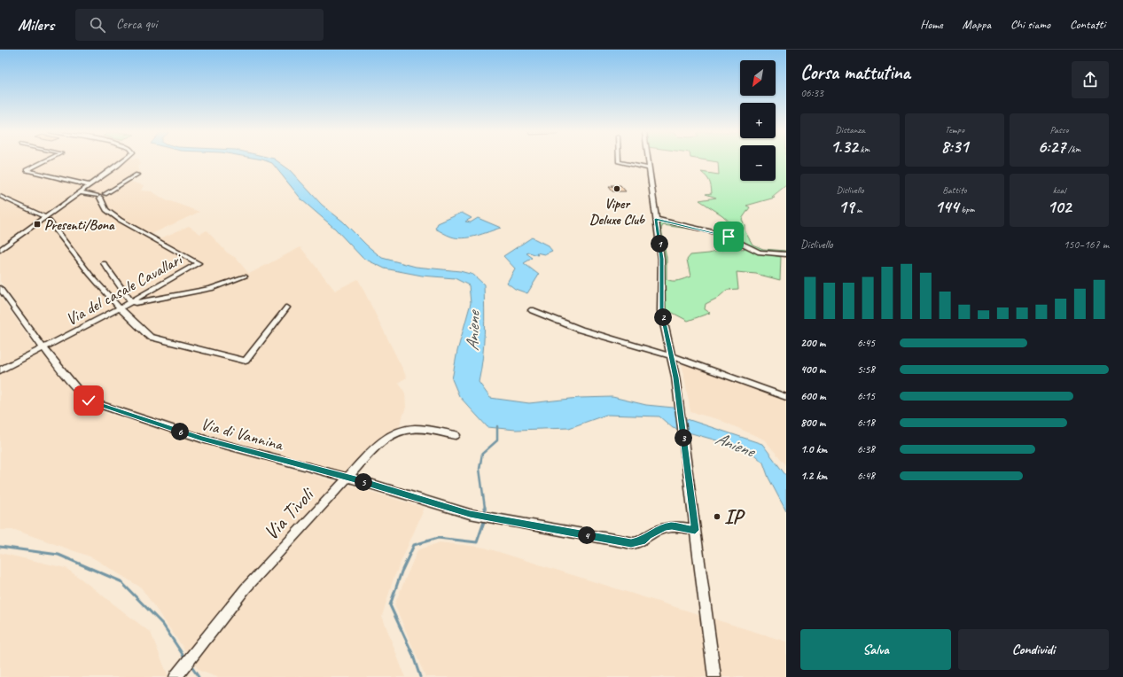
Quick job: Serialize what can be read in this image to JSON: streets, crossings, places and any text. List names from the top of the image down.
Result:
{
  "streets": {
    "street": ["Via del casale Cavallari", "Via di Vannina", "Via Tivoli"]
  },
  "crossings": [
    ["Via del casale Cavallari", "Via di Vannina"],
    ["Via di Vannina", "Via Tivoli"]
  ],
  "water": ["Aniene"],
  "places": {
    "other": ["Viper Deluxe Club", "IP"],
    "transit": ["Presenti/Bona"]
  },
  "north": "bottom left",
  "page": {
    "header": "Milers",
    "search": "Cerca qui",
    "nav": [
      "Home",
      "Mappa",
      "Chi siamo",
      "Contatti"
    ],
    "heading": ["Corsa mattutina", "06:33"],
    "map_buttons": ["+", "−"],
    "stats": [
      ["Distanza", "1.32 km"],
      ["Tempo", "8:31"],
      ["Passo", "6:27 /km"],
      ["Dislivello", "19 m"],
      ["Battito", "144 bpm"],
      ["kcal", "102"]
    ],
    "chart": ["Dislivello", "150–167 m"],
    "pins": [
      "1",
      "2",
      "6",
      "3",
      "5",
      "4"
    ],
    "list": [
      {
        "name": "200 m",
        "note": "6:45"
      },
      {
        "name": "400 m",
        "note": "5:58"
      },
      {
        "name": "600 m",
        "note": "6:15"
      },
      {
        "name": "800 m",
        "note": "6:18"
      },
      {
        "name": "1.0 km",
        "note": "6:38"
      },
      {
        "name": "1.2 km",
        "note": "6:48"
      }
    ],
    "buttons": ["Salva", "Condividi"]
  }
}
